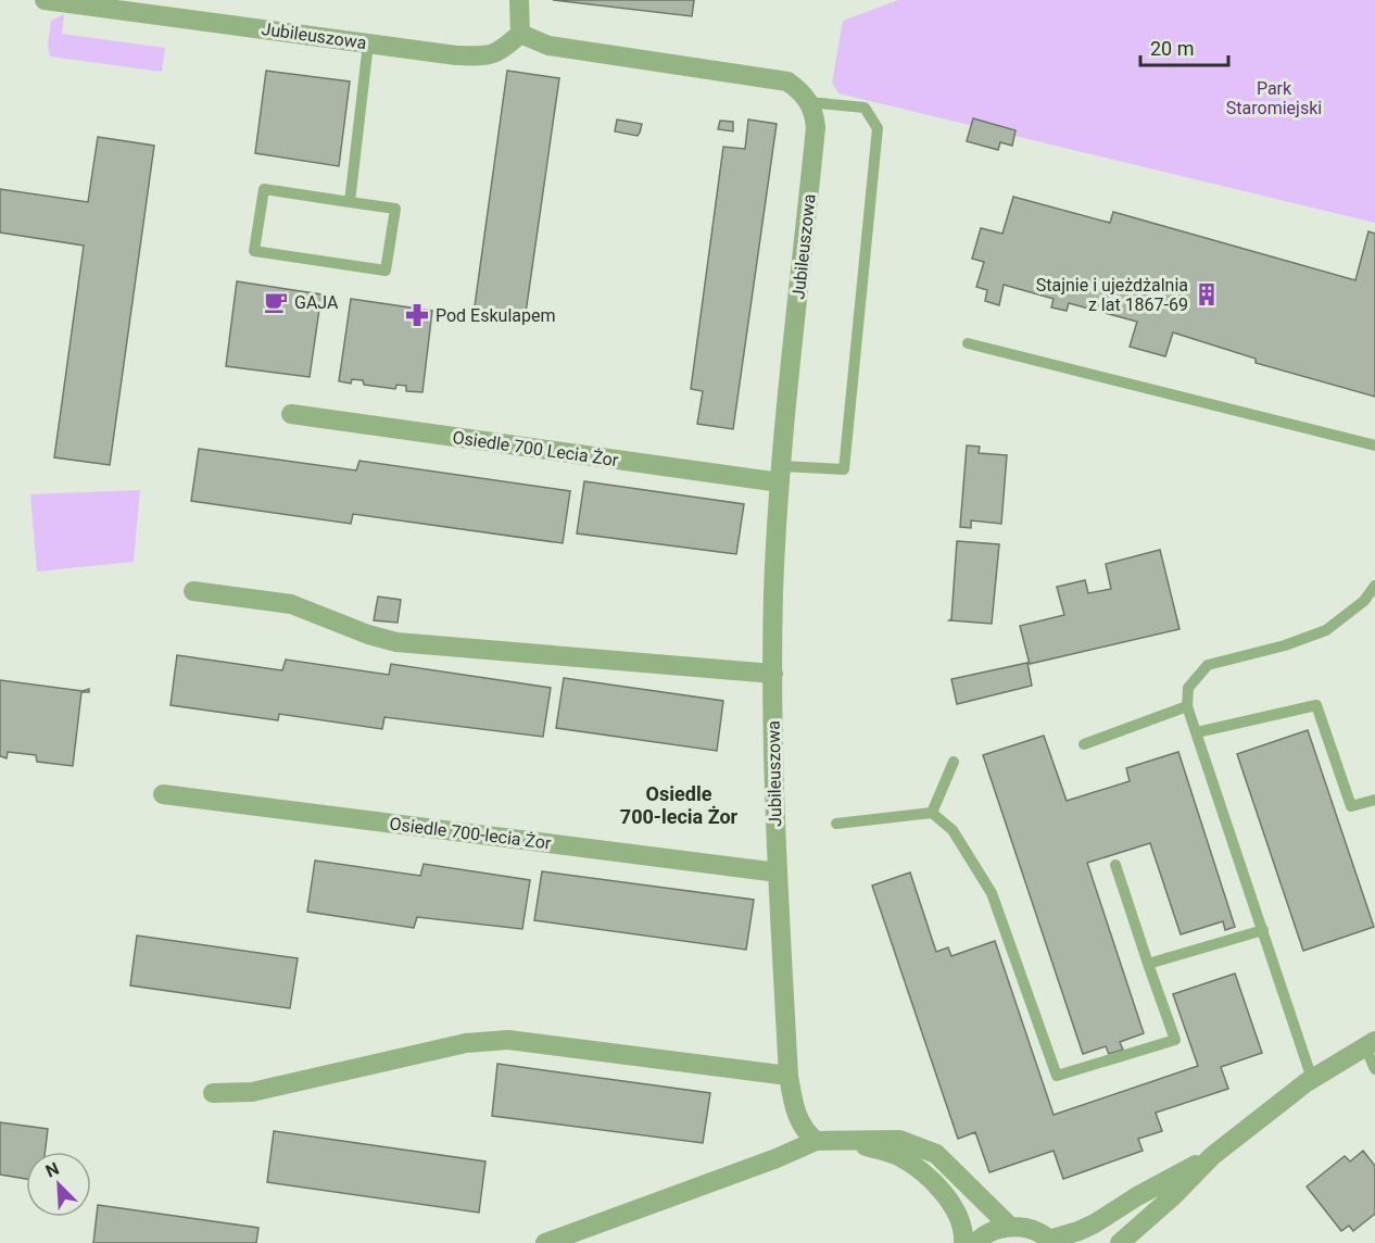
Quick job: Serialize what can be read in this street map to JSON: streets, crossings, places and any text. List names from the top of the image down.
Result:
{
  "streets": {
    "street": ["Jubileuszowa", "Osiedle 700 Lecia Żor", "Osiedle 700-lecia Żor"]
  },
  "crossings": [
    ["Jubileuszowa", "Osiedle 700 Lecia Żor"],
    ["Jubileuszowa", "Osiedle 700-lecia Żor"]
  ],
  "districts": ["Osiedle 700-lecia Żor"],
  "parks": ["Park Staromiejski"],
  "places": {
    "building": ["Stajnie i ujeżdżalnia z lat 1867-69"],
    "cafe": ["GAJA"],
    "pharmacy": ["Pod Eskulapem"]
  },
  "scale_bar": "20 m",
  "north": "top left"
}
